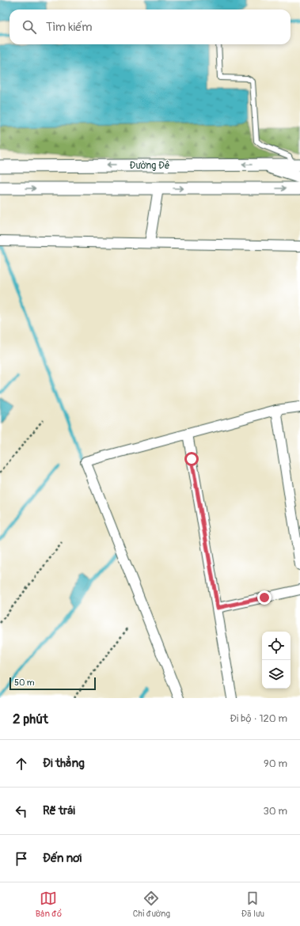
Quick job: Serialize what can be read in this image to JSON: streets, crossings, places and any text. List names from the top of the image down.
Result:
{
  "streets": {
    "street": ["Đường Đê"]
  },
  "scale_bar": "50 m",
  "page": {
    "search": "Tìm kiếm",
    "scale": "50 m",
    "heading": ["2 phút", "Đi bộ · 120 m"],
    "list": [
      ["Đi thẳng", "90 m"],
      ["Rẽ trái", "30 m"],
      "Đến nơi"
    ],
    "nav": ["Bản đồ", "Chỉ đường", "Đã lưu"]
  }
}
